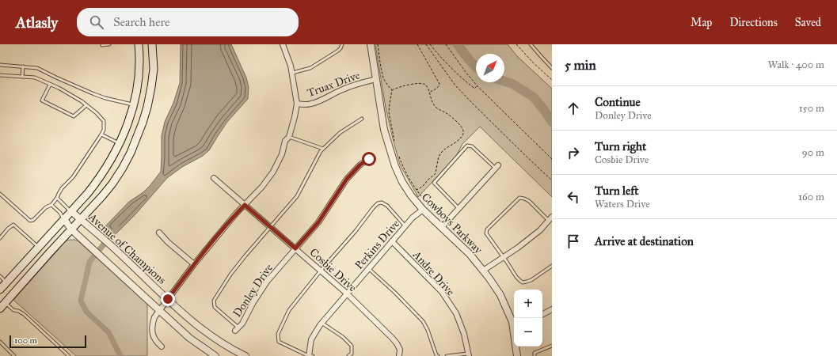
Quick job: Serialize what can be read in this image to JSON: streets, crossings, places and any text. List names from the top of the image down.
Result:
{
  "streets": {
    "street": [
      "Truax Drive",
      "Cowboys Parkway",
      "Perkins Drive",
      "Avenue of Champions",
      "Cosbie Drive",
      "Andre Drive",
      "Donley Drive"
    ]
  },
  "crossings": [
    ["Truax Drive", "Cowboys Parkway"],
    ["Cowboys Parkway", "Perkins Drive"],
    ["Perkins Drive", "Cosbie Drive"],
    ["Perkins Drive", "Andre Drive"],
    ["Cosbie Drive", "Donley Drive"]
  ],
  "scale_bar": "100 m",
  "north": "top right",
  "page": {
    "header": "Atlasly",
    "search": "Search here",
    "nav": ["Map", "Directions", "Saved"],
    "heading": ["5 min", "Walk · 400 m"],
    "list": [
      ["Continue", "Donley Drive", "150 m"],
      ["Turn right", "Cosbie Drive", "90 m"],
      ["Turn left", "Waters Drive", "160 m"],
      "Arrive at destination"
    ],
    "map_buttons": ["+", "−"],
    "scale": "100 m"
  }
}
